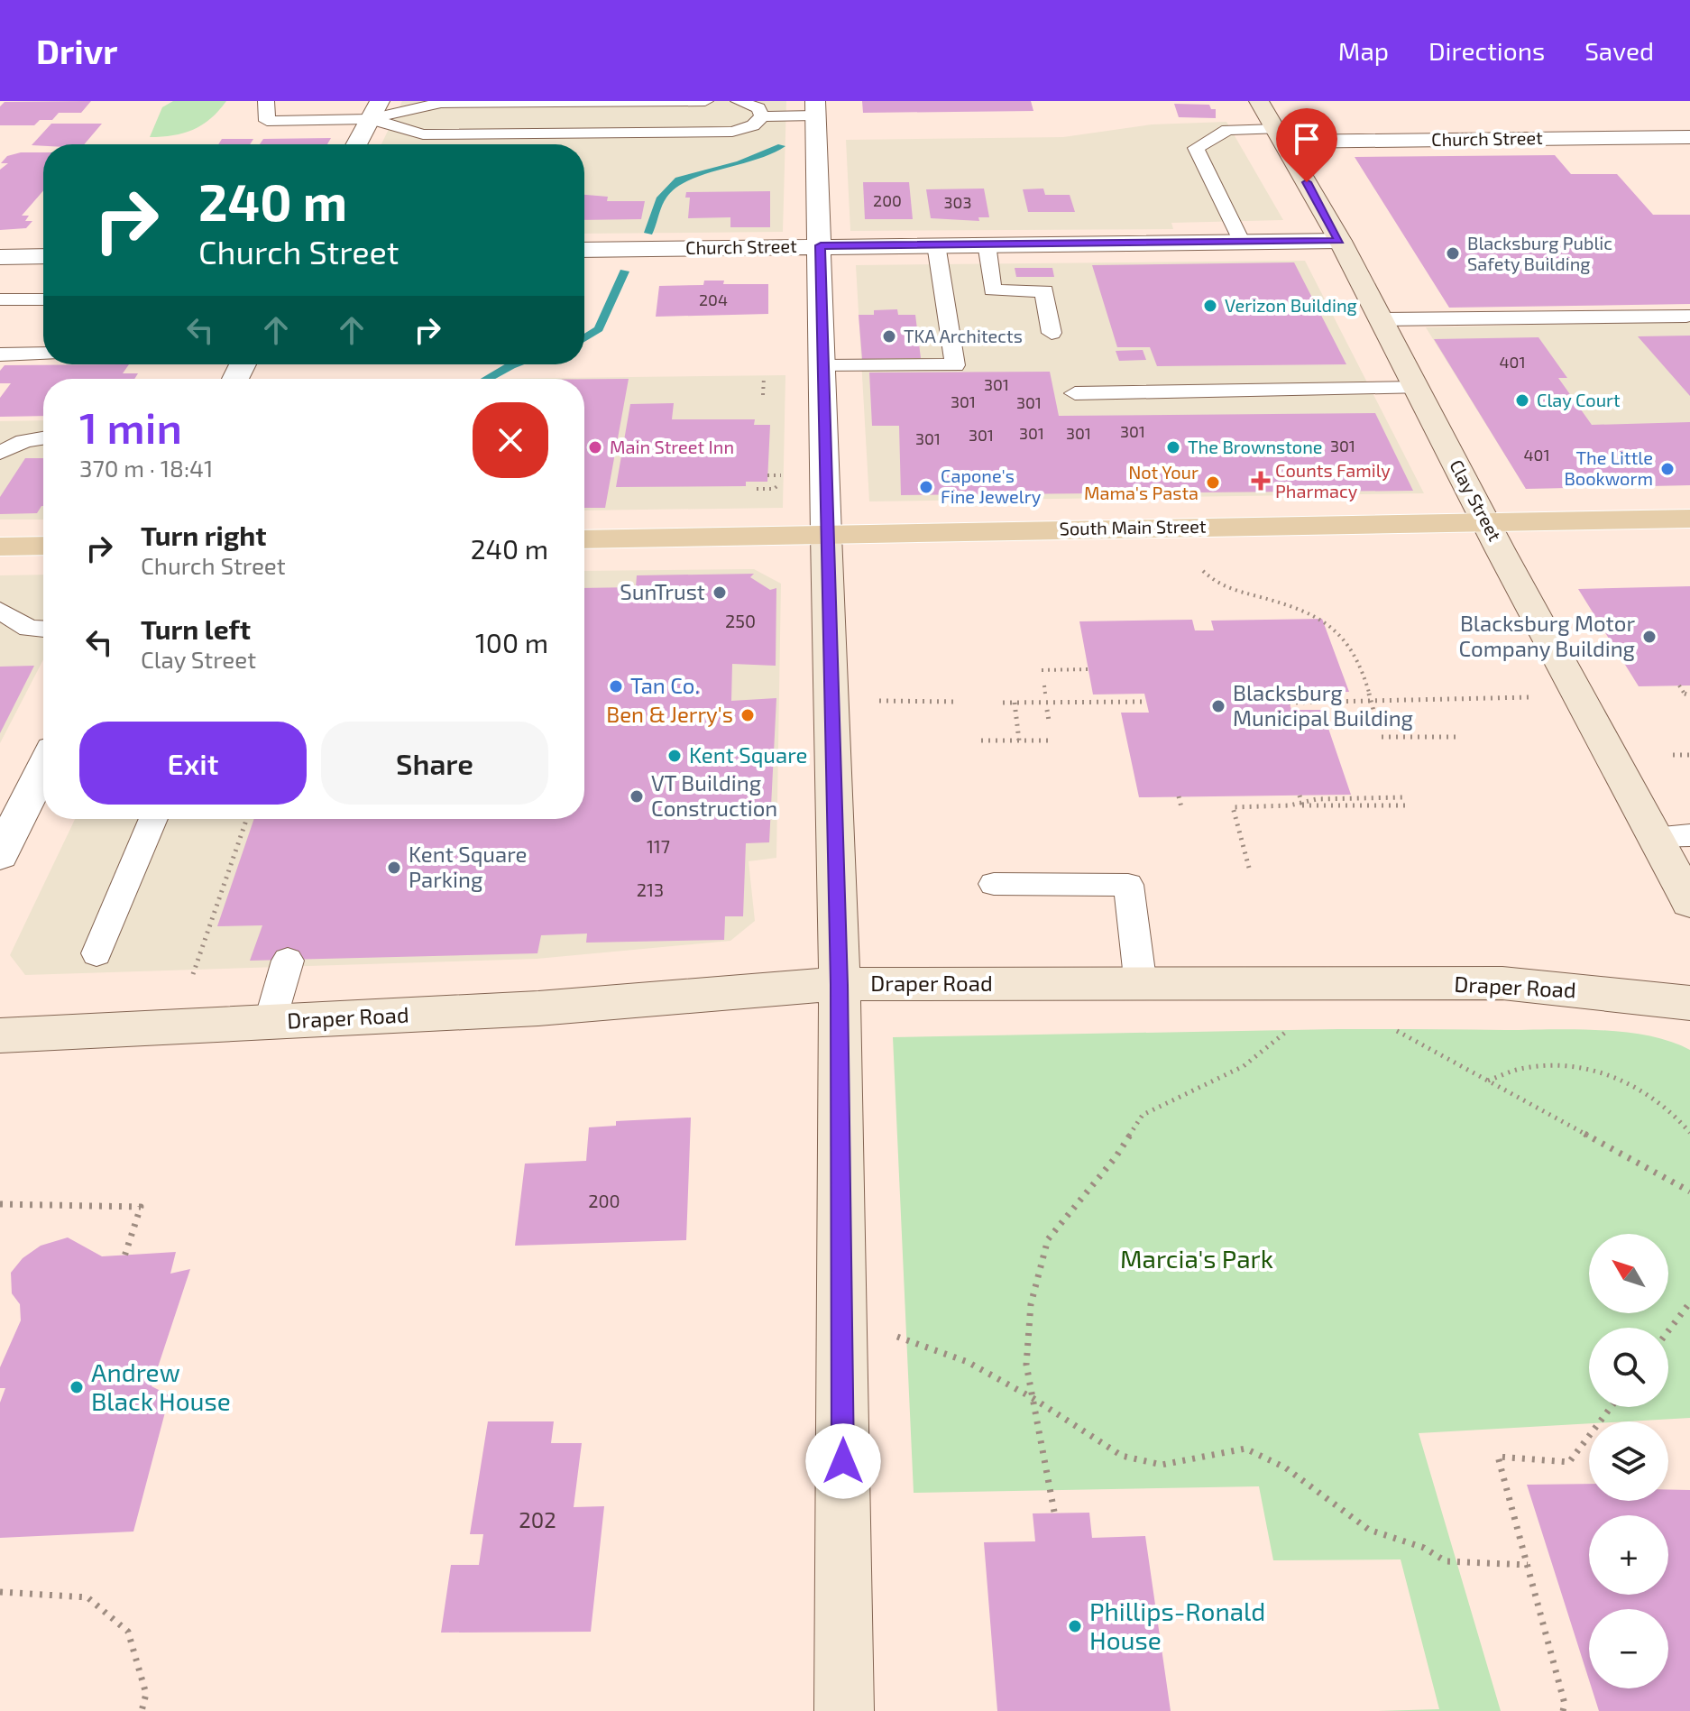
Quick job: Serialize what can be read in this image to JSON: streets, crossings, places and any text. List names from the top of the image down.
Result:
{
  "streets": {
    "main road": ["South Main Street"],
    "street": ["Church Street", "Clay Street", "Draper Road"]
  },
  "crossings": [
    ["Church Street", "Clay Street"],
    ["Clay Street", "South Main Street"]
  ],
  "parks": ["Marcia's Park"],
  "places": {
    "other": [
      "Blacksburg Public Safety Building",
      "Verizon Building",
      "TKA Architects",
      "Clay Court",
      "Main Street Inn",
      "The Brownstone",
      "The Little Bookworm",
      "Not Your Mama's Pasta",
      "Capone's Fine Jewelry",
      "SunTrust",
      "Blacksburg Motor Company Building",
      "Tan Co.",
      "Blacksburg Municipal Building",
      "Ben & Jerry's",
      "Kent Square",
      "VT Building Construction",
      "Kent Square Parking",
      "Andrew Black House",
      "Phillips-Ronald House"
    ],
    "health": ["Counts Family Pharmacy"]
  },
  "house_numbers": [
    "200",
    "303",
    "204",
    "401",
    "301",
    "301",
    "301",
    "301",
    "301",
    "301",
    "301",
    "301",
    "301",
    "401",
    "250",
    "117",
    "213",
    "200",
    "202"
  ],
  "north": "top left",
  "page": {
    "header": "Drivr",
    "nav": ["Map", "Directions", "Saved"],
    "turn": ["240 m", "Church Street"],
    "heading": ["1 min", "370 m · 18:41"],
    "list": [
      {
        "name": "Turn right",
        "note": "Church Street",
        "value": "240 m"
      },
      {
        "name": "Turn left",
        "note": "Clay Street",
        "value": "100 m"
      }
    ],
    "buttons": ["Exit", "Share"],
    "map_buttons": ["+", "−"]
  }
}
